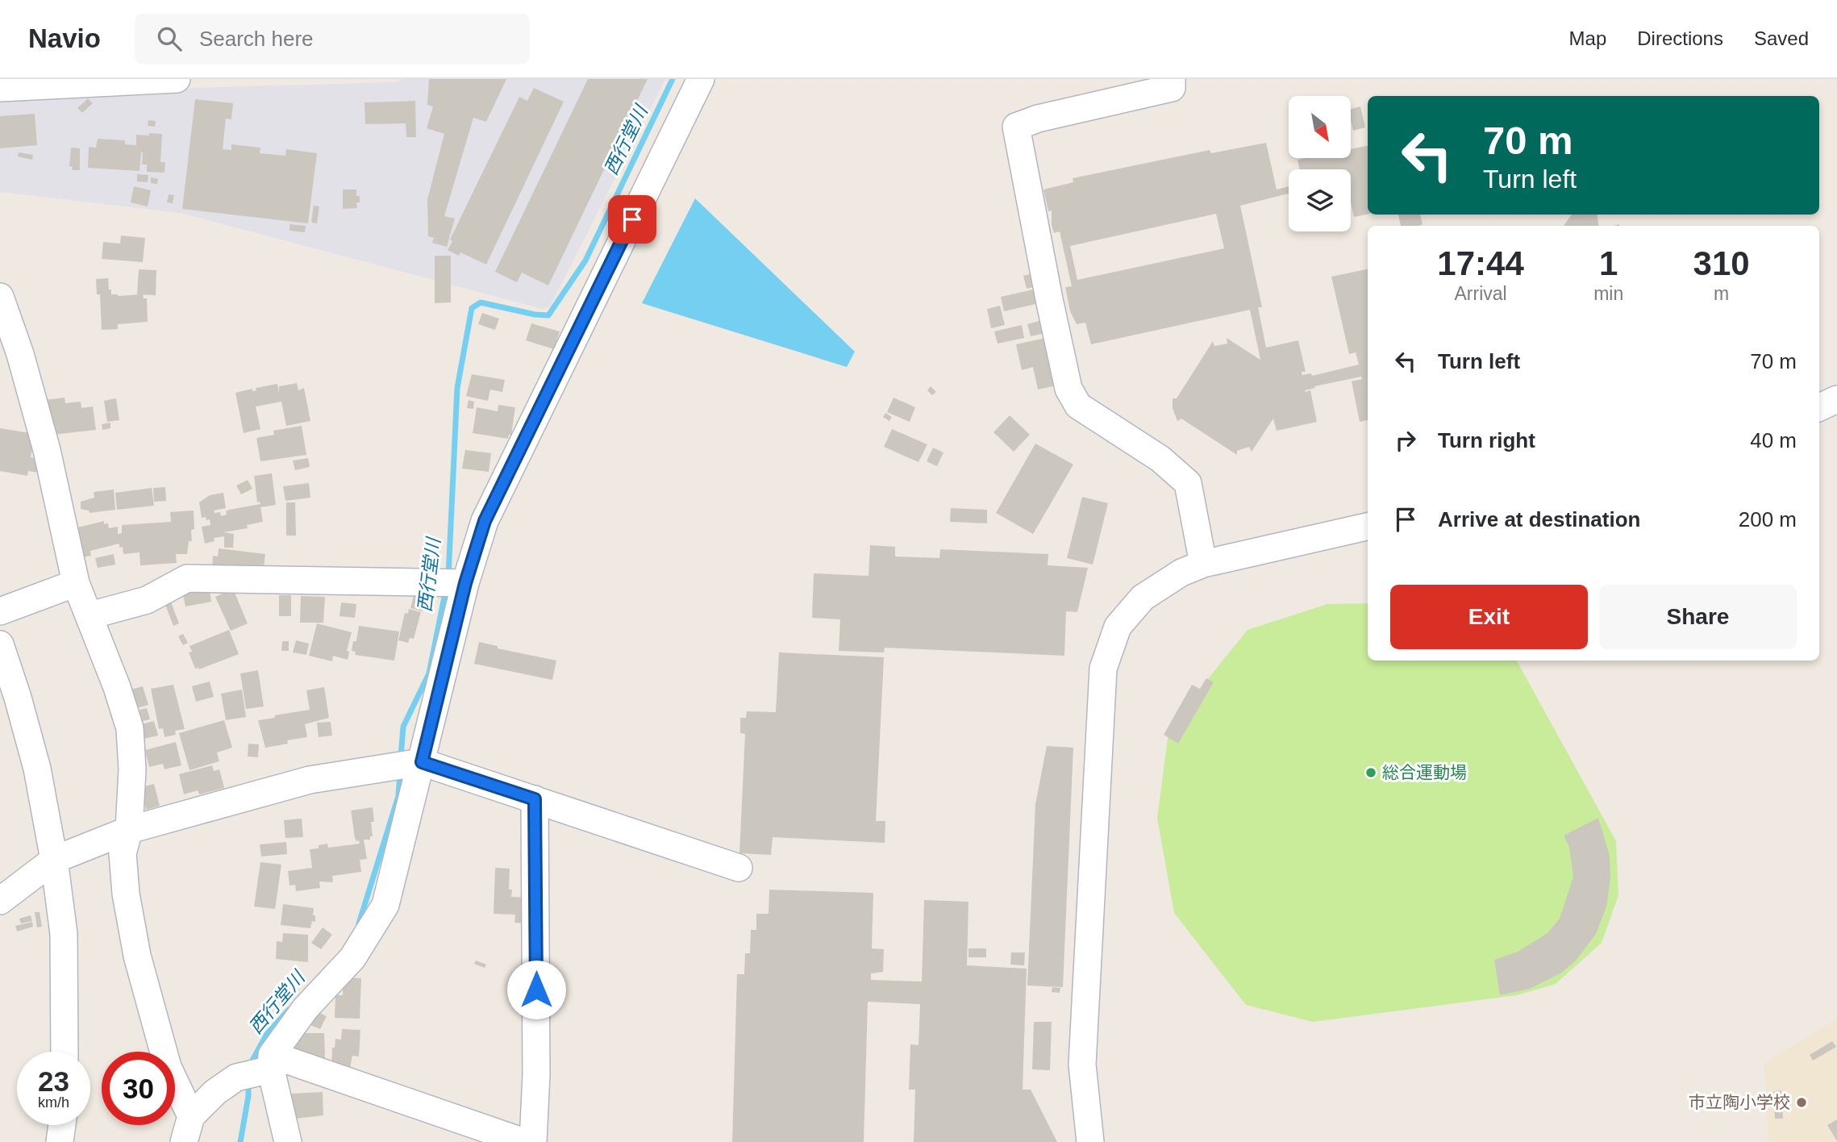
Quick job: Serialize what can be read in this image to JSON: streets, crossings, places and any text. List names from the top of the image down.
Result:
{
  "water": ["西行堂川"],
  "places": ["総合運動場", "市立陶小学校"],
  "north": "bottom right",
  "page": {
    "header": "Navio",
    "search": "Search here",
    "nav": ["Map", "Directions", "Saved"],
    "turn": ["70 m", "Turn left"],
    "eta": [
      "17:44",
      "Arrival",
      "1",
      "min",
      "310",
      "m"
    ],
    "list": [
      {
        "name": "Turn left",
        "value": "70 m"
      },
      {
        "name": "Turn right",
        "value": "40 m"
      },
      {
        "name": "Arrive at destination",
        "value": "200 m"
      }
    ],
    "buttons": ["Exit", "Share"],
    "speed": "23 km/h",
    "limit": "30"
  }
}
